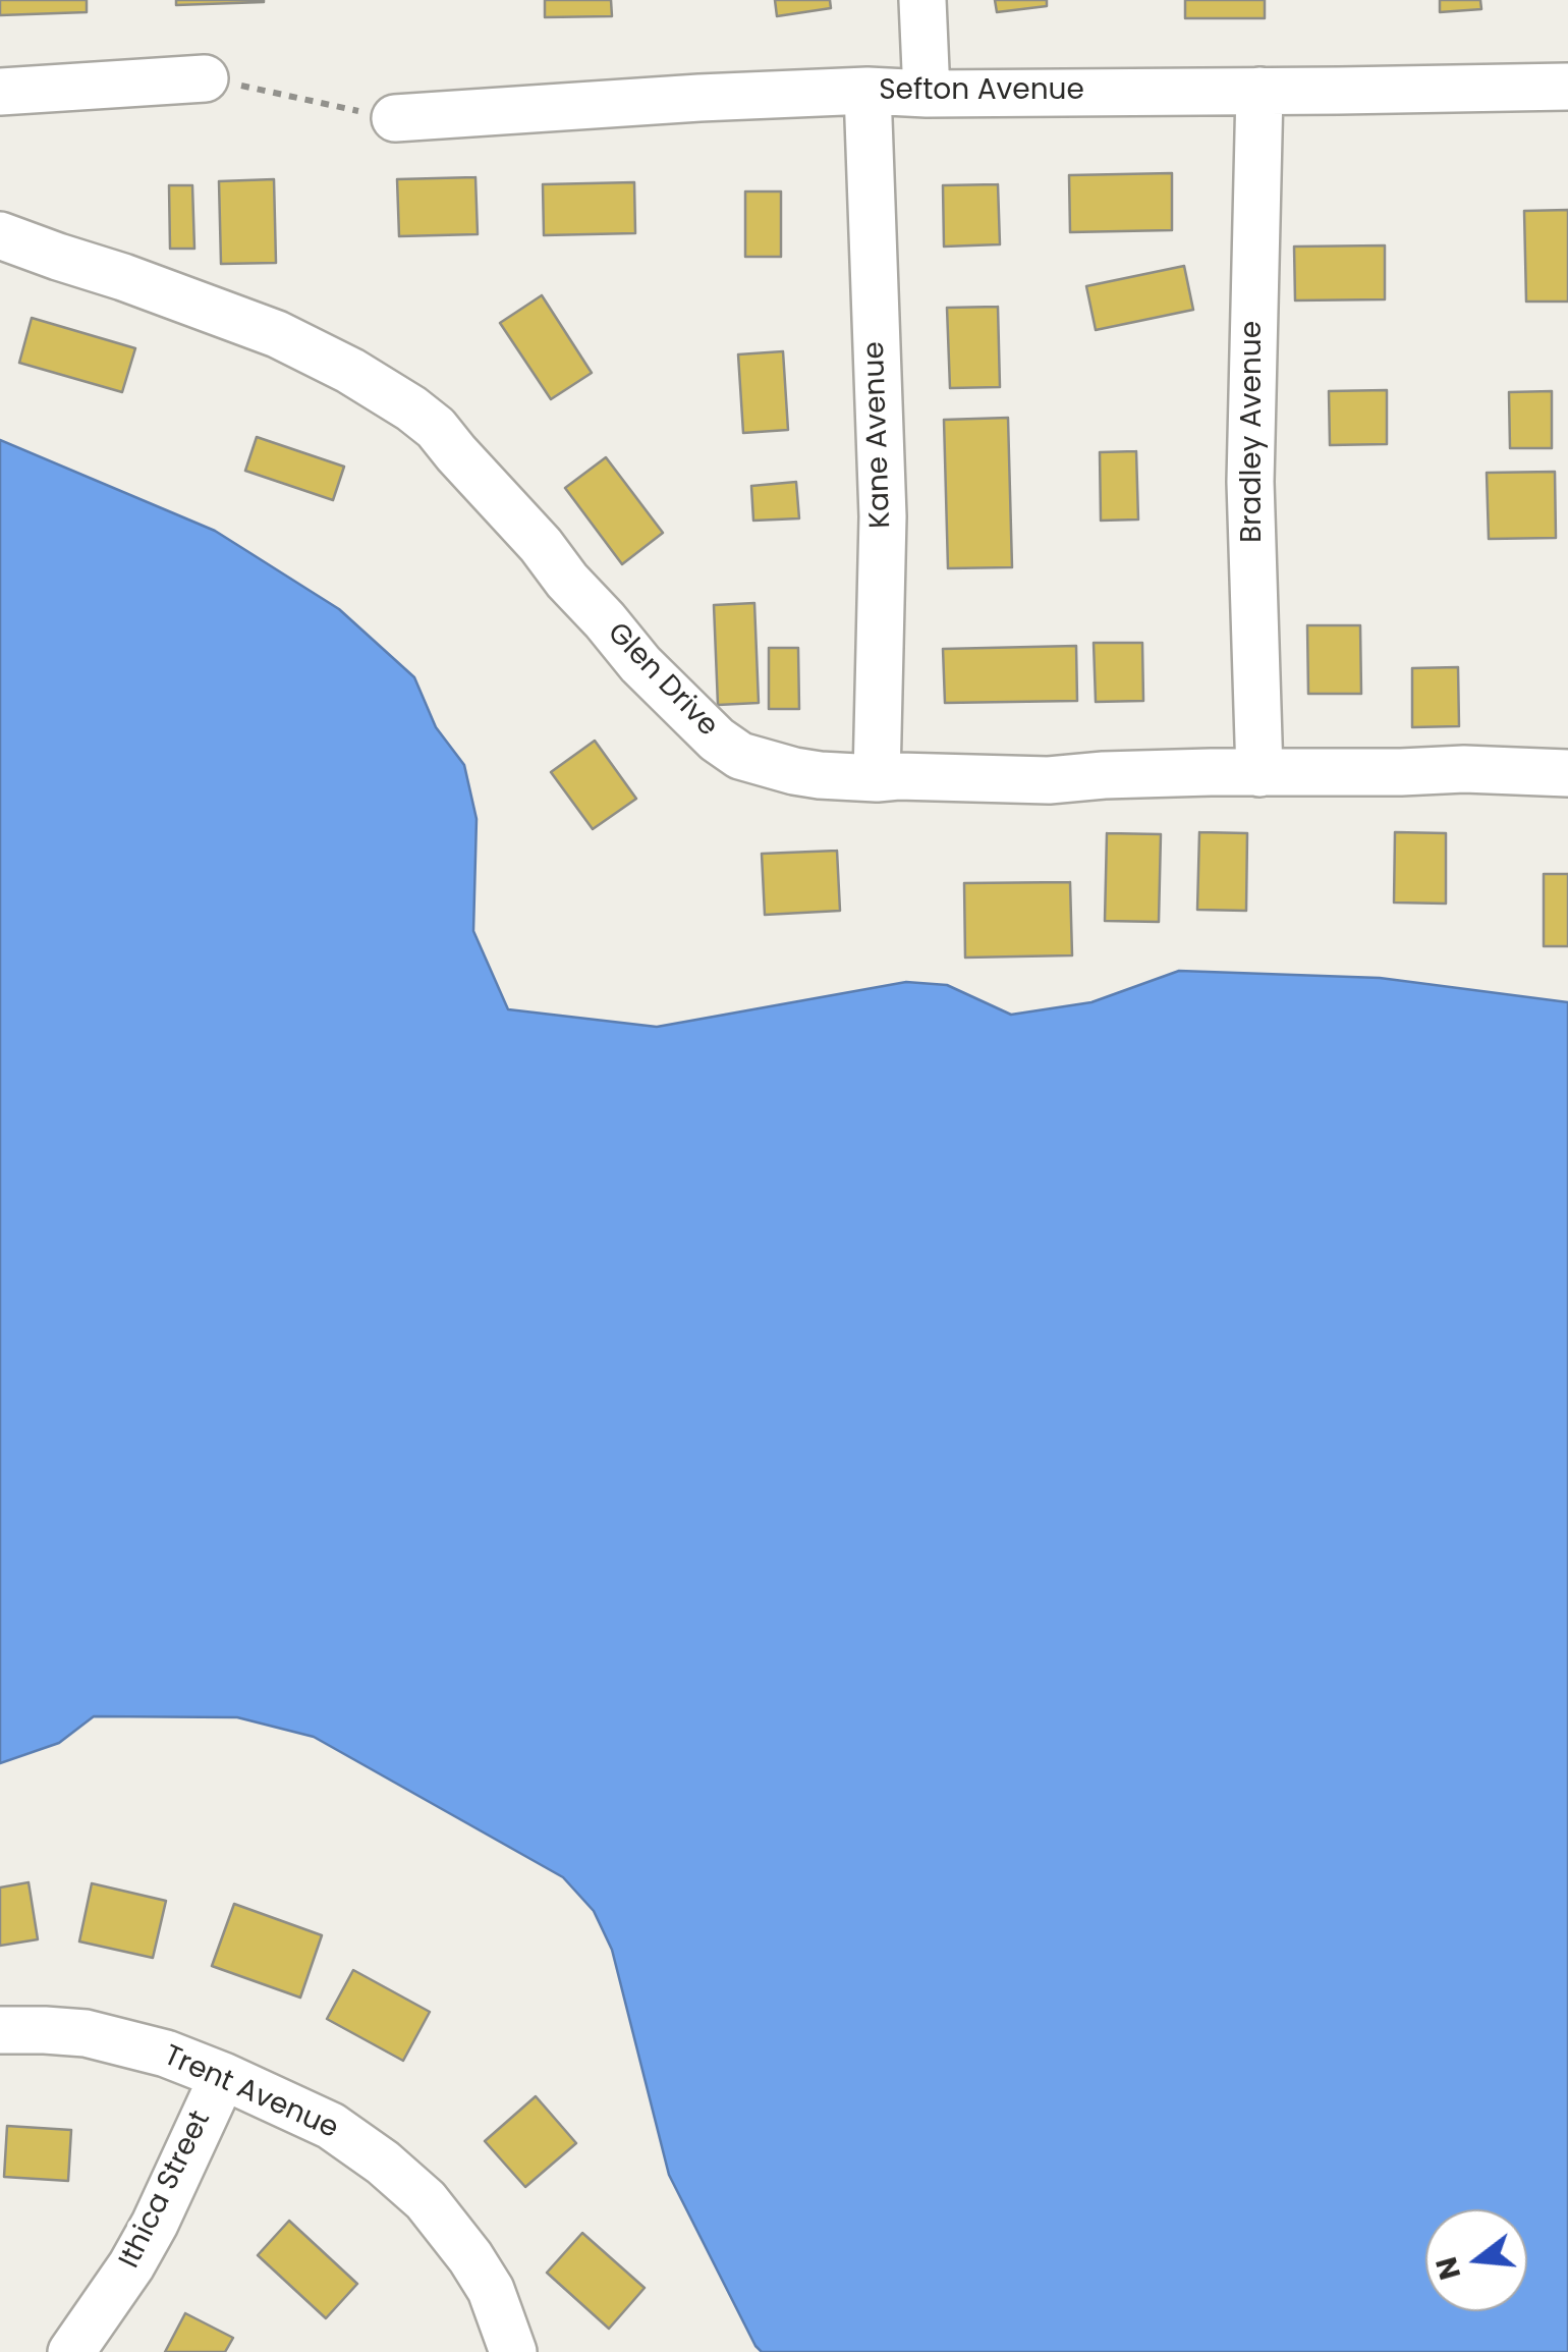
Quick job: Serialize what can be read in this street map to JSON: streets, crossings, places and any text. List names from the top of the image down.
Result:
{
  "streets": {
    "street": [
      "Sefton Avenue",
      "Bradley Avenue",
      "Kane Avenue",
      "Glen Drive",
      "Trent Avenue",
      "Ithica Street"
    ]
  },
  "crossings": [
    ["Sefton Avenue", "Bradley Avenue"],
    ["Sefton Avenue", "Kane Avenue"],
    ["Bradley Avenue", "Glen Drive"],
    ["Kane Avenue", "Glen Drive"],
    ["Trent Avenue", "Ithica Street"]
  ],
  "north": "left"
}
